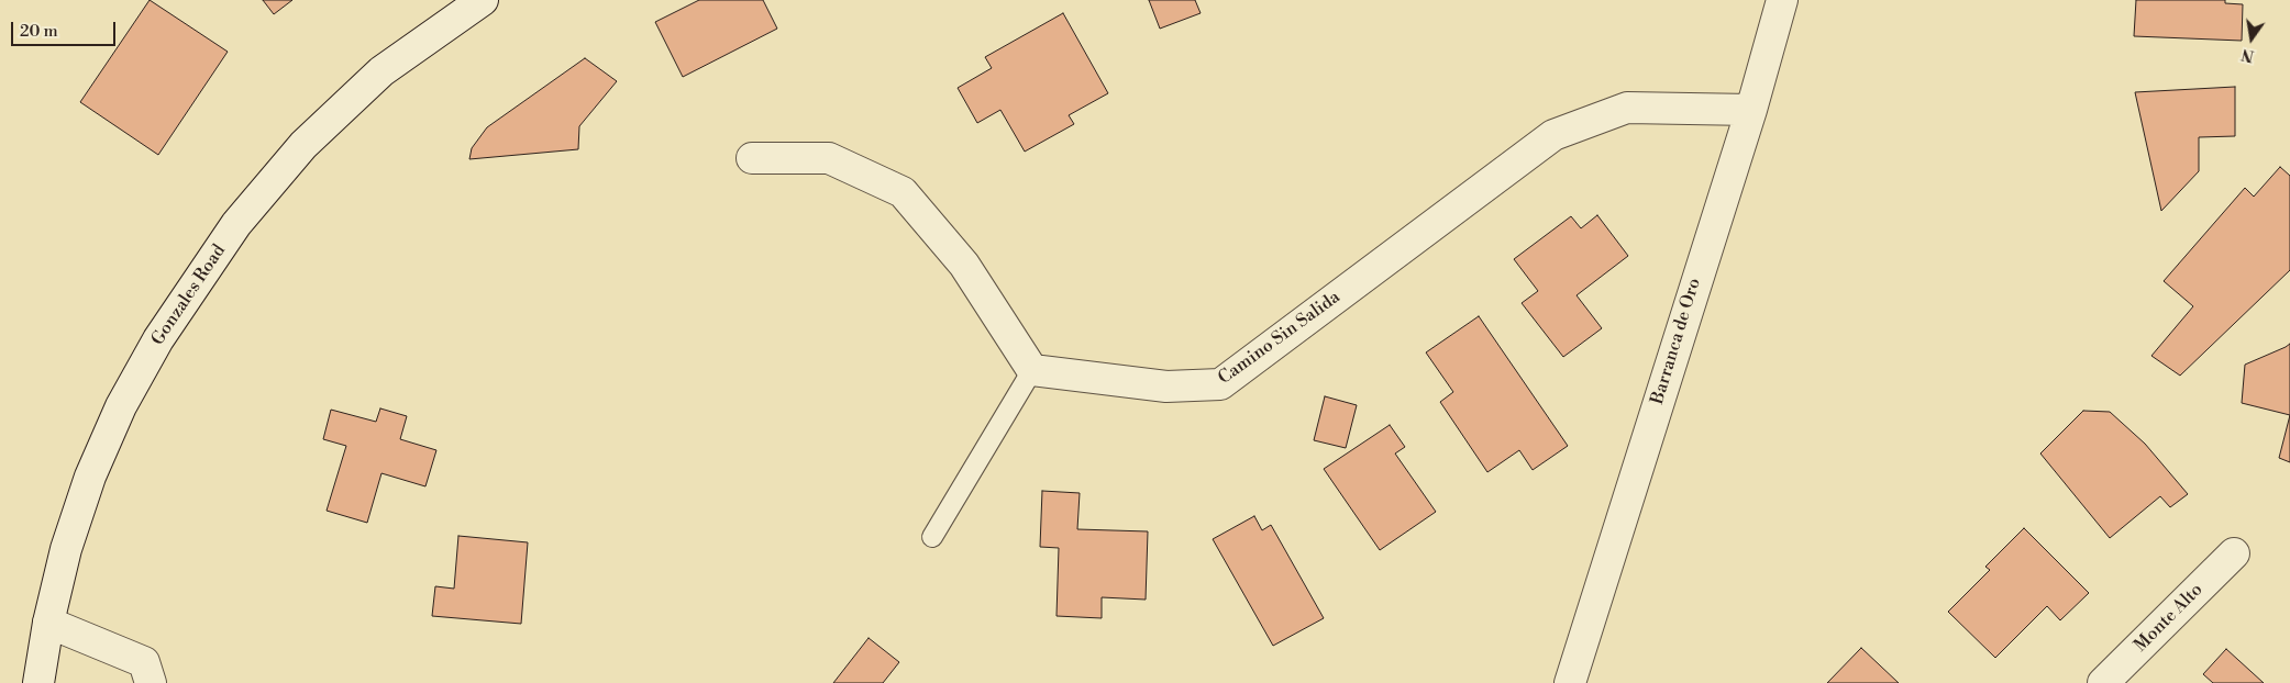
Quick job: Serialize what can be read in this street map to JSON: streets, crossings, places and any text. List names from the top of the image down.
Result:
{
  "streets": {
    "street": [
      "Gonzales Road",
      "Camino Sin Salida",
      "Barranca de Oro",
      "Monte Alto"
    ]
  },
  "crossings": [
    ["Camino Sin Salida", "Barranca de Oro"]
  ],
  "scale_bar": "20 m",
  "north": "bottom"
}
